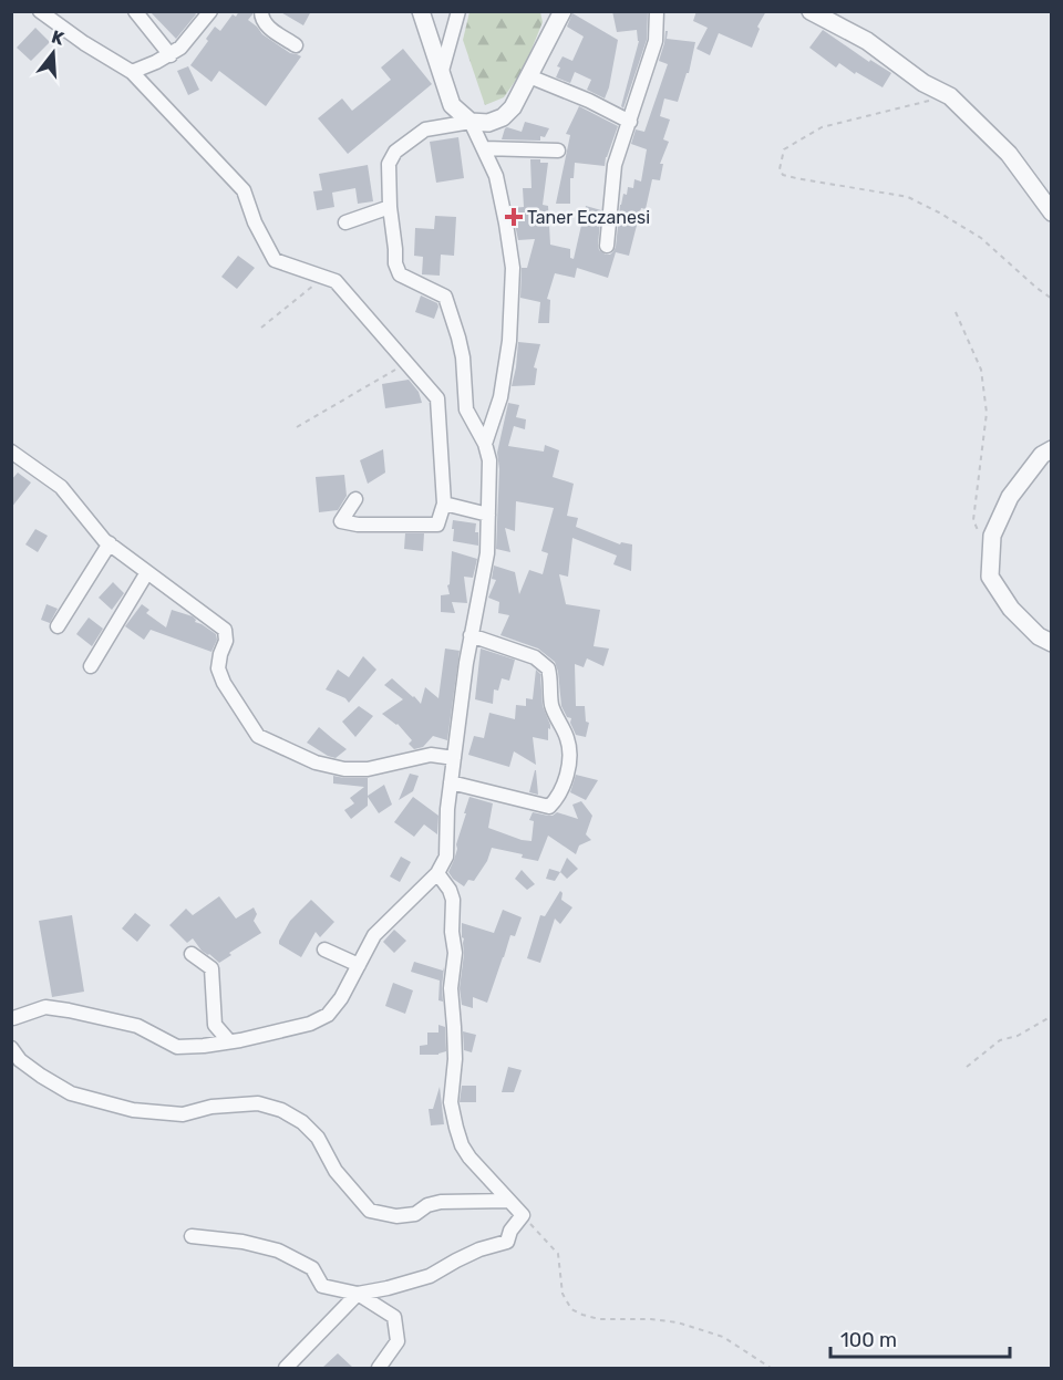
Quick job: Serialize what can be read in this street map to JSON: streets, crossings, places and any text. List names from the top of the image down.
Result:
{
  "places": {
    "health": ["Taner Eczanesi"]
  },
  "scale_bar": "100 m",
  "north": "top"
}
